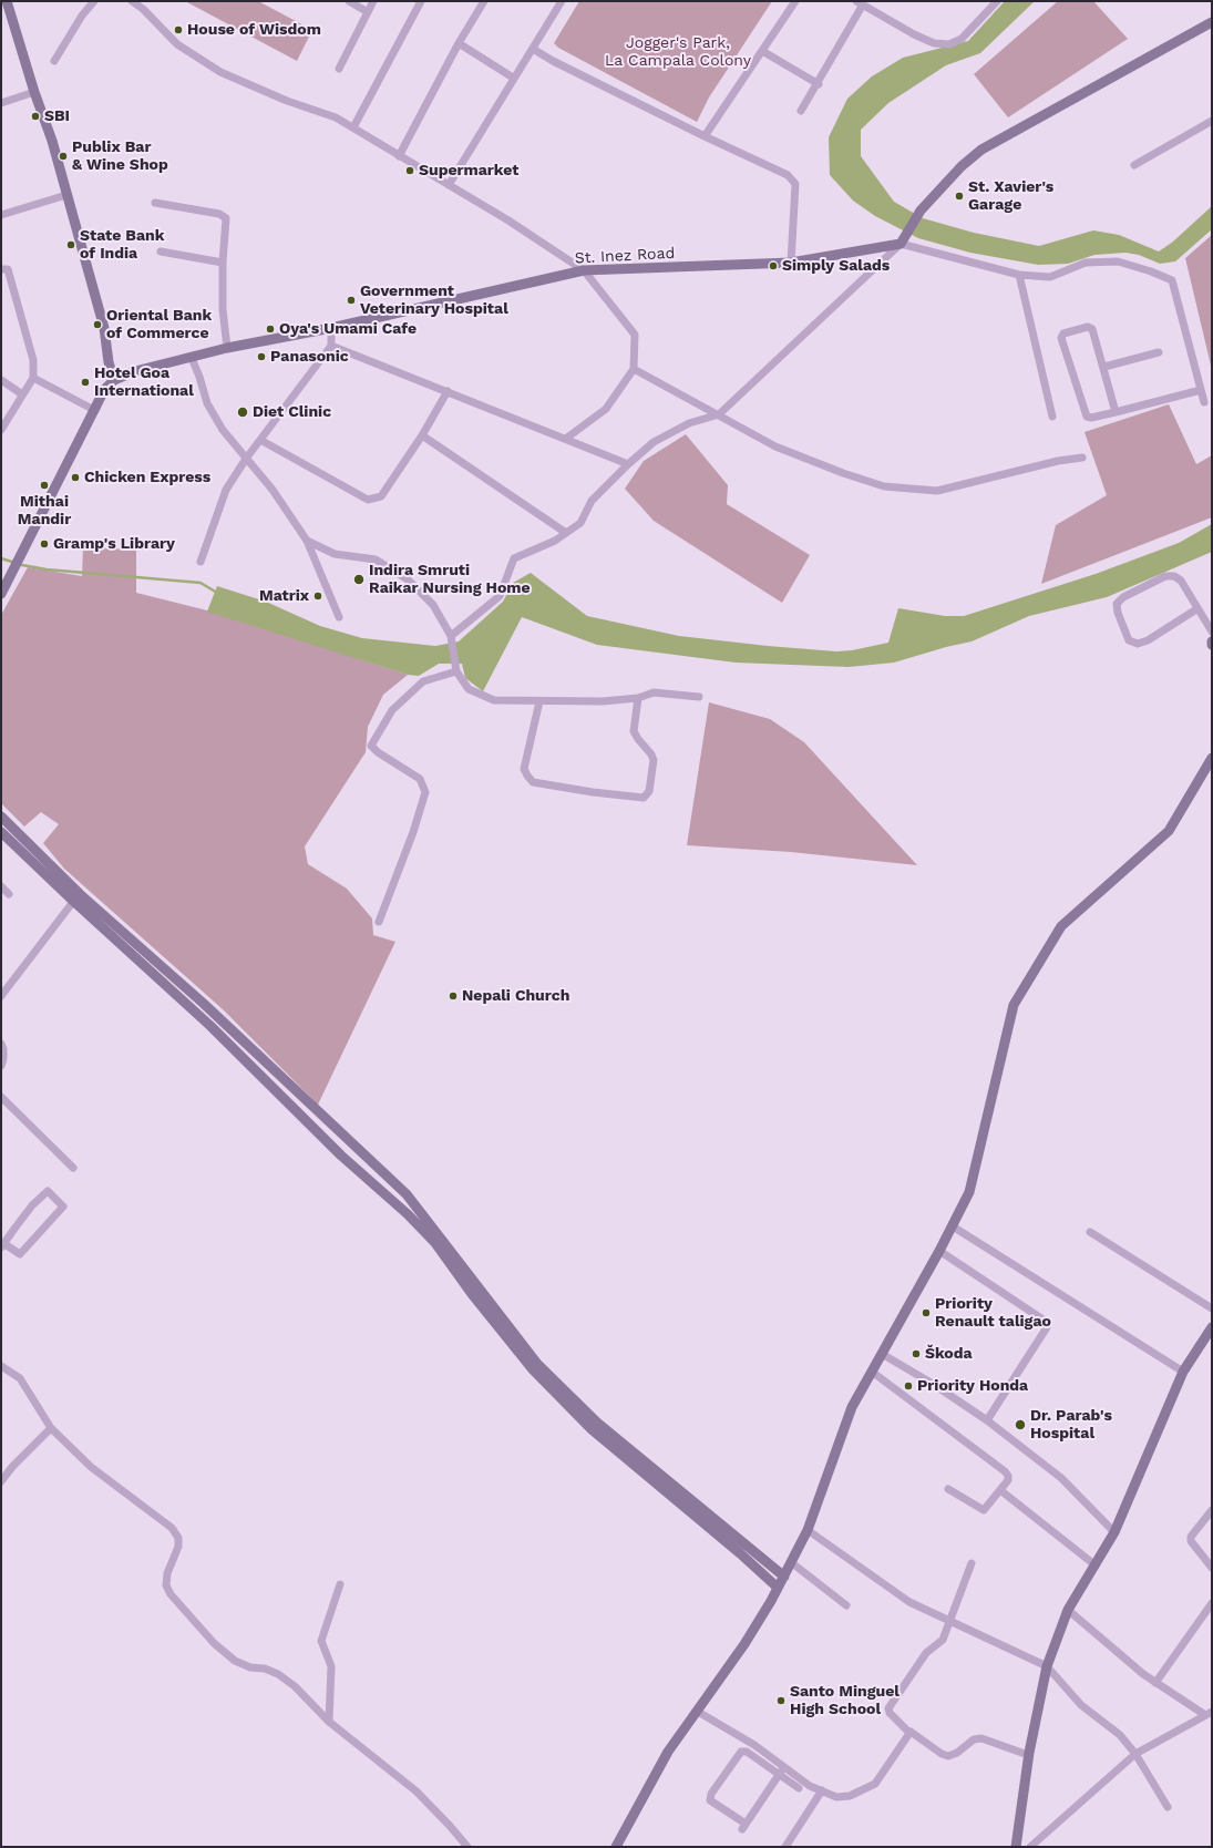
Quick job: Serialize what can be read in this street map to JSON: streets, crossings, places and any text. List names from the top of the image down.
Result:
{
  "streets": {
    "street": ["St. Inez Road"]
  },
  "parks": ["Jogger's Park, La Campala Colony"],
  "places": [
    "House of Wisdom",
    "SBI",
    "Publix Bar & Wine Shop",
    "Supermarket",
    "St. Xavier's Garage",
    "State Bank of India",
    "Simply Salads",
    "Government Veterinary Hospital",
    "Oriental Bank of Commerce",
    "Oya's Umami Cafe",
    "Panasonic",
    "Hotel Goa International",
    "Diet Clinic",
    "Chicken Express",
    "Mithai Mandir",
    "Gramp's Library",
    "Indira Smruti Raikar Nursing Home",
    "Matrix",
    "Nepali Church",
    "Priority Renault taligao",
    "Škoda",
    "Priority Honda",
    "Dr. Parab's Hospital",
    "Santo Minguel High School"
  ]
}
